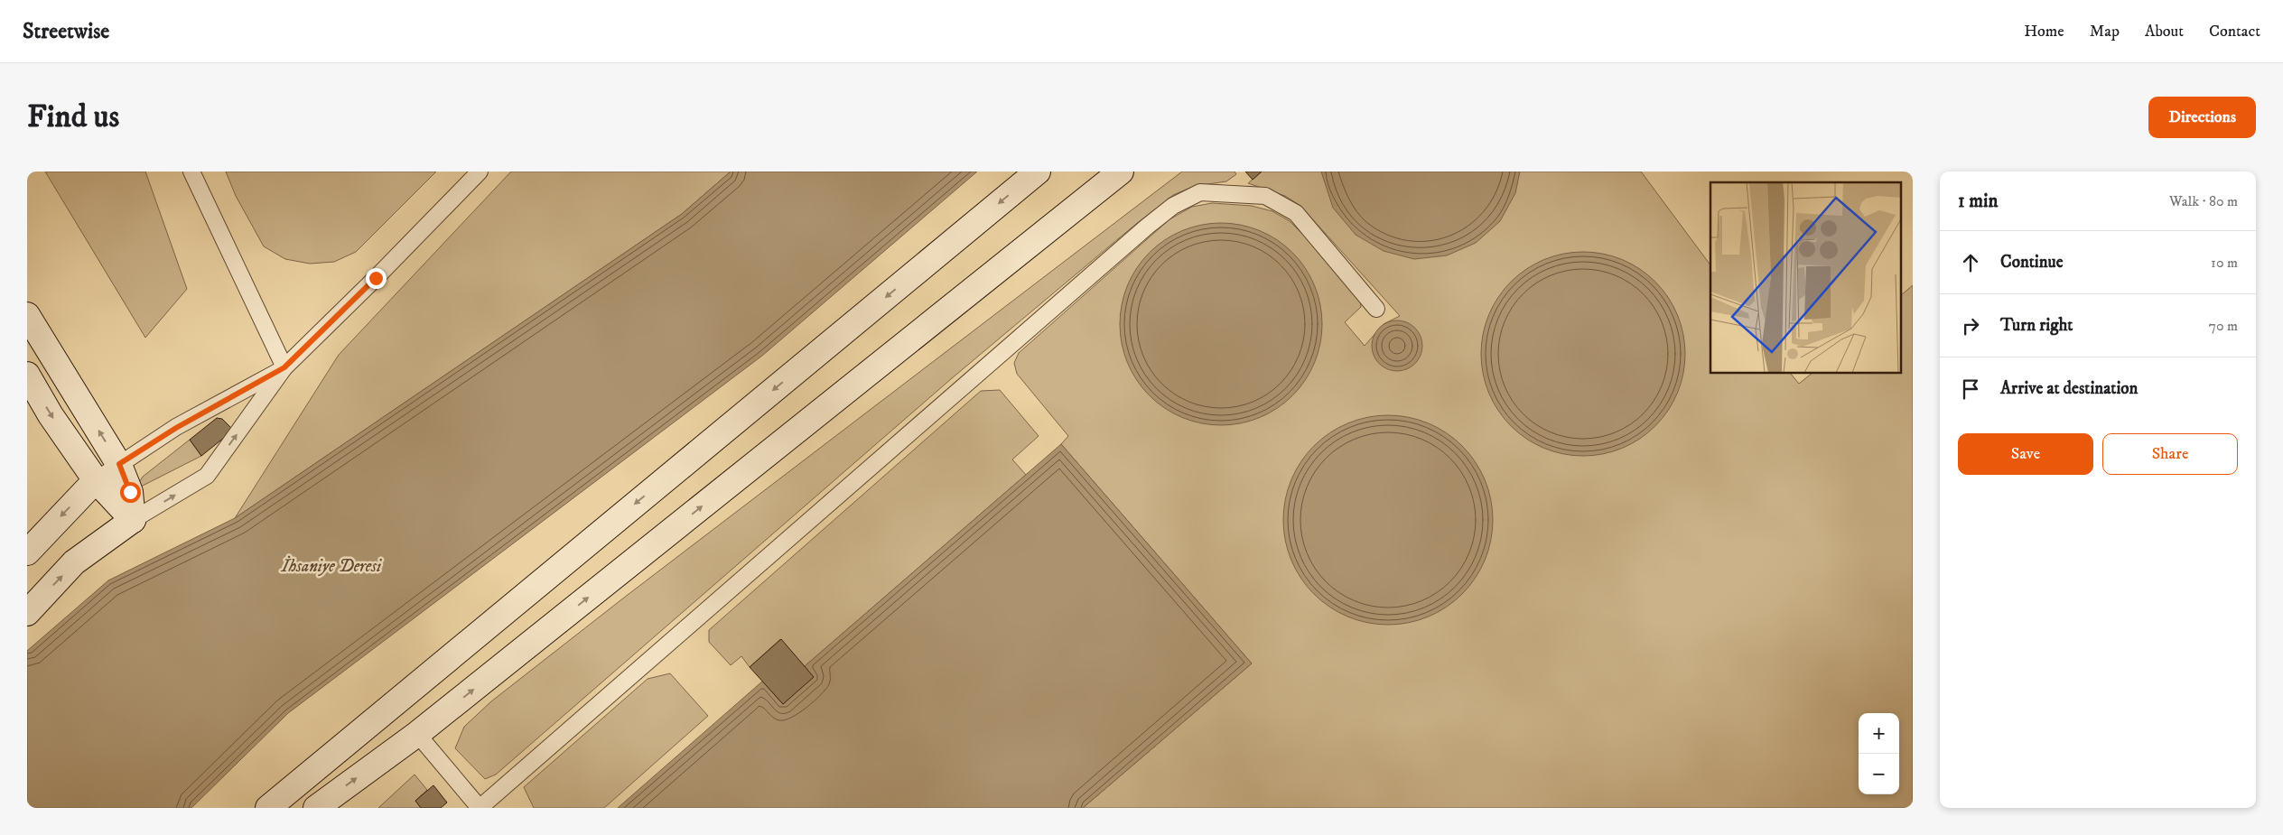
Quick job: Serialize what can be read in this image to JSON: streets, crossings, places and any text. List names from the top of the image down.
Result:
{
  "water": ["İhsaniye Deresi"],
  "page": {
    "header": "Streetwise",
    "nav": [
      "Home",
      "Map",
      "About",
      "Contact"
    ],
    "buttons": [
      "Directions",
      ["Save", "Share"]
    ],
    "title": "Find us",
    "heading": ["1 min", "Walk · 80 m"],
    "list": [
      ["Continue", "10 m"],
      ["Turn right", "70 m"],
      "Arrive at destination"
    ],
    "map_buttons": ["+", "−"]
  }
}
